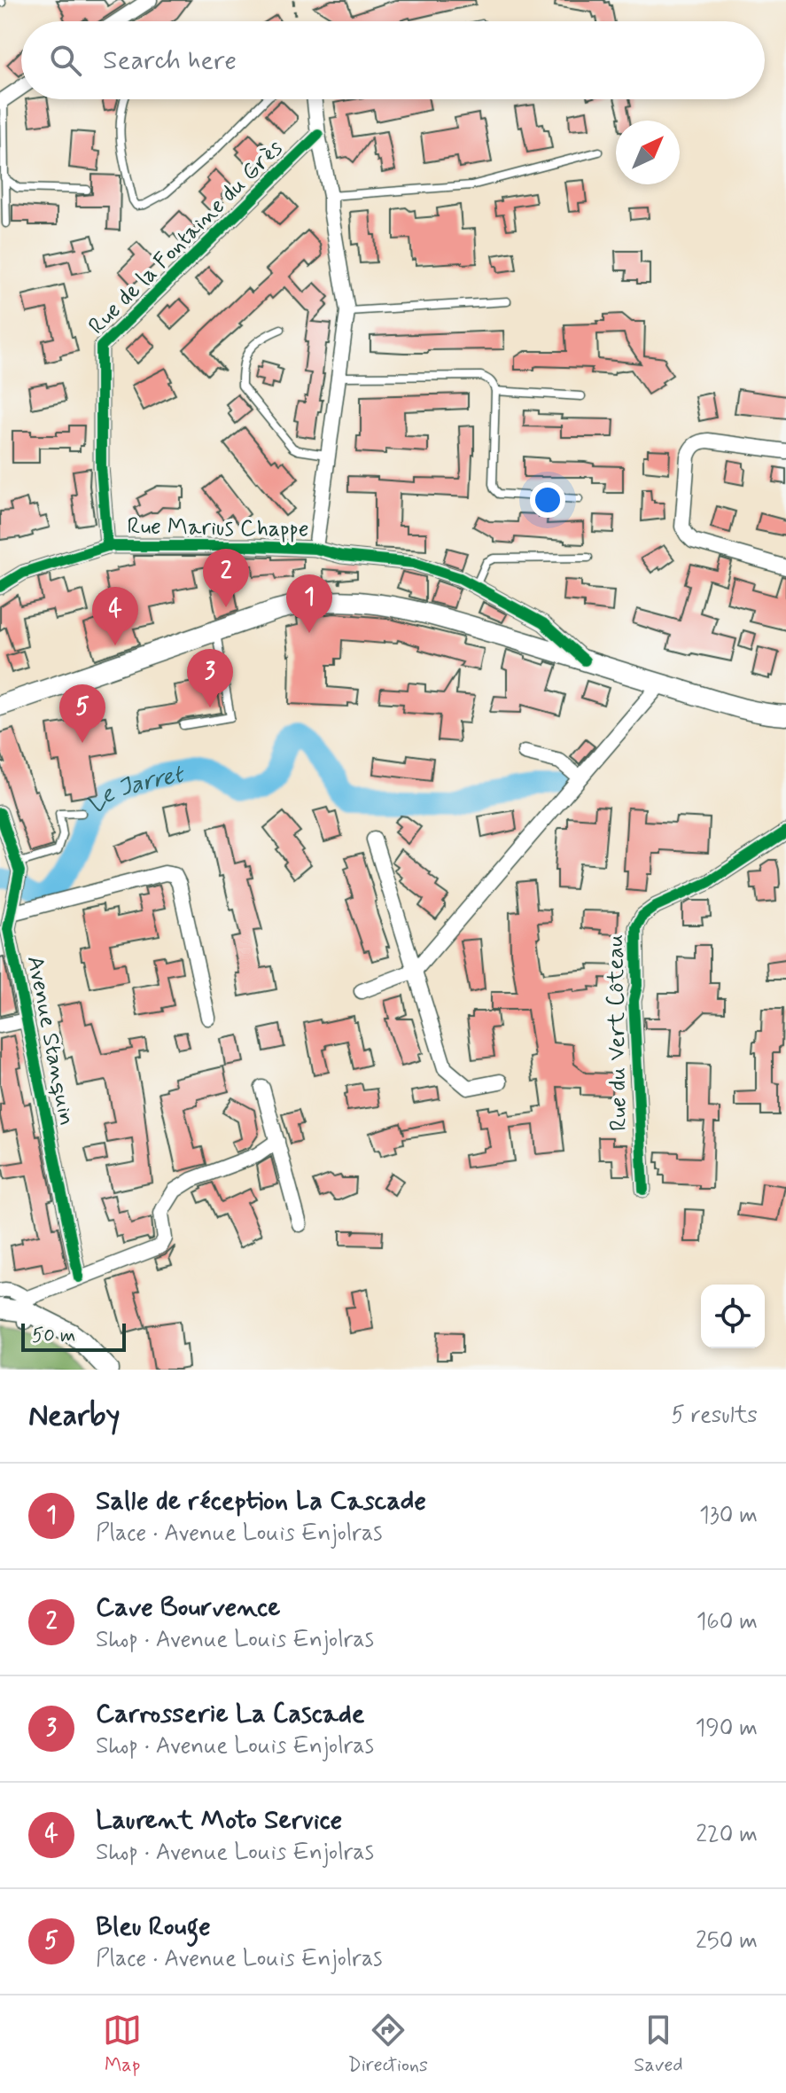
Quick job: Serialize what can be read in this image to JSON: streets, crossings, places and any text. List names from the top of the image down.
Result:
{
  "streets": {
    "street": [
      "Rue de la Fontaine du Grès",
      "Rue Marius Chappe",
      "Rue du Vert Côteau",
      "Avenue Stanquin"
    ]
  },
  "crossings": [
    ["Rue de la Fontaine du Grès", "Rue Marius Chappe"]
  ],
  "water": ["Le Jarret"],
  "scale_bar": "50 m",
  "north": "top right",
  "page": {
    "search": "Search here",
    "pins": [
      "2",
      "1",
      "4",
      "3",
      "5"
    ],
    "scale": "50 m",
    "heading": ["Nearby", "5 results"],
    "list": [
      {
        "mark": "1",
        "name": "Salle de réception La Cascade",
        "note": "Place · Avenue Louis Enjolras",
        "value": "130 m"
      },
      {
        "mark": "2",
        "name": "Cave Bourvence",
        "note": "Shop · Avenue Louis Enjolras",
        "value": "160 m"
      },
      {
        "mark": "3",
        "name": "Carrosserie La Cascade",
        "note": "Shop · Avenue Louis Enjolras",
        "value": "190 m"
      },
      {
        "mark": "4",
        "name": "Laurent Moto Service",
        "note": "Shop · Avenue Louis Enjolras",
        "value": "220 m"
      },
      {
        "mark": "5",
        "name": "Bleu Rouge",
        "note": "Place · Avenue Louis Enjolras",
        "value": "250 m"
      }
    ],
    "nav": ["Map", "Directions", "Saved"]
  }
}
